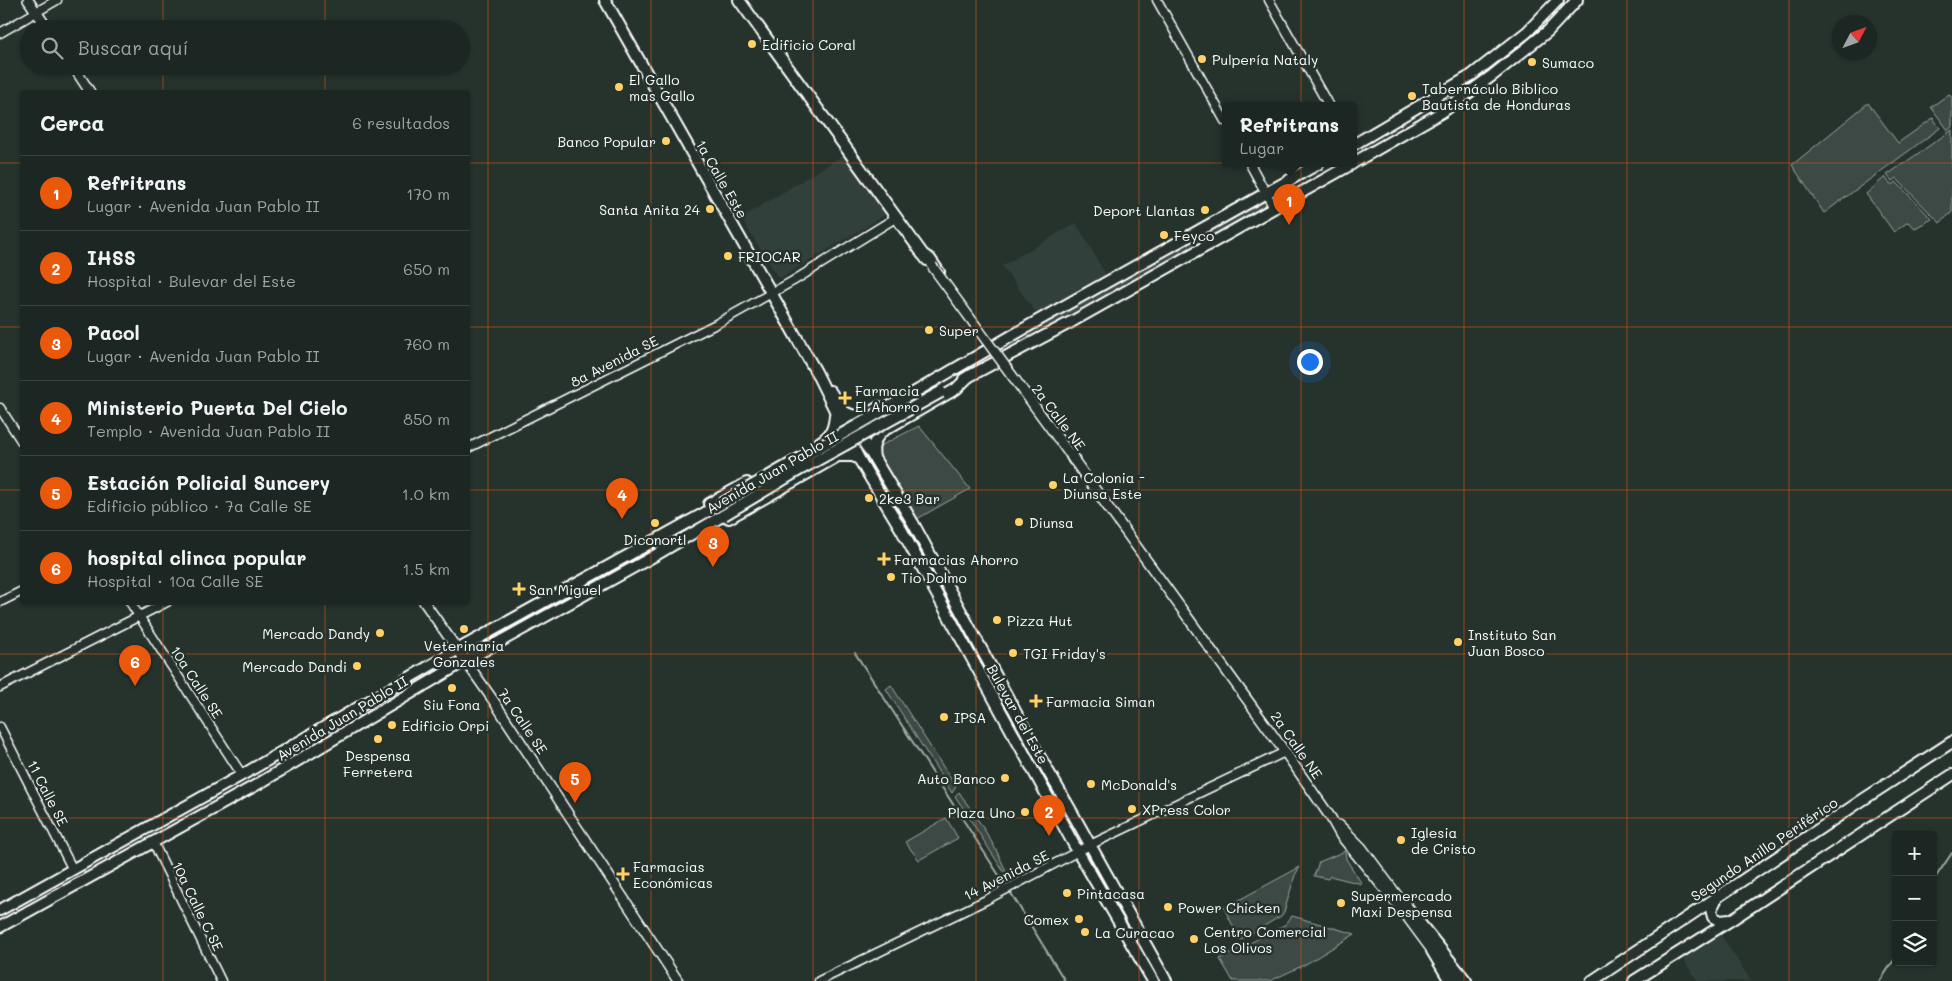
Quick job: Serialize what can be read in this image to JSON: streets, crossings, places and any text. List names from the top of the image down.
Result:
{
  "streets": {
    "main road": [
      "1a Calle Este",
      "2a Calle NE",
      "Avenida Juan Pablo II",
      "Bulevar del Este",
      "7a Calle SE",
      "Segundo Anillo Periférico"
    ],
    "street": [
      "8a Avenida SE",
      "10a Calle SE",
      "11 Calle SE",
      "14 Avenida SE",
      "10a Calle C SE"
    ]
  },
  "crossings": [
    ["1a Calle Este", "8a Avenida SE"],
    ["1a Calle Este", "Bulevar del Este"],
    ["8a Avenida SE", "2a Calle NE"],
    ["2a Calle NE", "14 Avenida SE"],
    ["Avenida Juan Pablo II", "10a Calle SE"],
    ["Avenida Juan Pablo II", "7a Calle SE"],
    ["Avenida Juan Pablo II", "11 Calle SE"],
    ["Avenida Juan Pablo II", "10a Calle C SE"],
    ["Bulevar del Este", "14 Avenida SE"]
  ],
  "places": {
    "other": [
      "Edificio Coral",
      "Pulpería Nataly",
      "Sumaco",
      "El Gallo mas Gallo",
      "Tabernáculo Biblico Bautista de Honduras",
      "Banco Popular",
      "Santa Anita 24",
      "Deport Llantas",
      "Feyco",
      "FRIOCAR",
      "Super",
      "La Colonia - Diunsa Este",
      "2ke3 Bar",
      "Diunsa",
      "Diconortl",
      "Tio Dolmo",
      "Pizza Hut",
      "Veterinaria Gonzales",
      "Mercado Dandy",
      "Instituto San Juan Bosco",
      "TGI Friday's",
      "Mercado Dandi",
      "Siu Fona",
      "IPSA",
      "Edificio Orpi",
      "Despensa Ferretera",
      "Auto Banco",
      "McDonald's",
      "XPress Color",
      "Plaza Uno",
      "Iglesia de Cristo",
      "Pintacasa",
      "Supermercado Maxi Despensa",
      "Power Chicken",
      "Comex",
      "La Curacao",
      "Centro Comercial Los Olivos"
    ],
    "health": [
      "Farmacia El Ahorro",
      "Farmacias Ahorro",
      "San Miguel",
      "Farmacia Siman",
      "Farmacias Económicas"
    ]
  },
  "north": "top right",
  "page": {
    "search": "Buscar aquí",
    "heading": ["Cerca", "6 resultados"],
    "popup": ["Refritrans", "Lugar"],
    "list": [
      {
        "mark": "1",
        "name": "Refritrans",
        "note": "Lugar · Avenida Juan Pablo II",
        "value": "170 m"
      },
      {
        "mark": "2",
        "name": "IHSS",
        "note": "Hospital · Bulevar del Este",
        "value": "650 m"
      },
      {
        "mark": "3",
        "name": "Pacol",
        "note": "Lugar · Avenida Juan Pablo II",
        "value": "760 m"
      },
      {
        "mark": "4",
        "name": "Ministerio Puerta Del Cielo",
        "note": "Templo · Avenida Juan Pablo II",
        "value": "850 m"
      },
      {
        "mark": "5",
        "name": "Estación Policial Suncery",
        "note": "Edificio público · 7a Calle SE",
        "value": "1.0 km"
      },
      {
        "mark": "6",
        "name": "hospital clinca popular",
        "note": "Hospital · 10a Calle SE",
        "value": "1.5 km"
      }
    ],
    "pins": [
      "1",
      "4",
      "3",
      "6",
      "5",
      "2"
    ],
    "map_buttons": ["+", "−"]
  }
}
